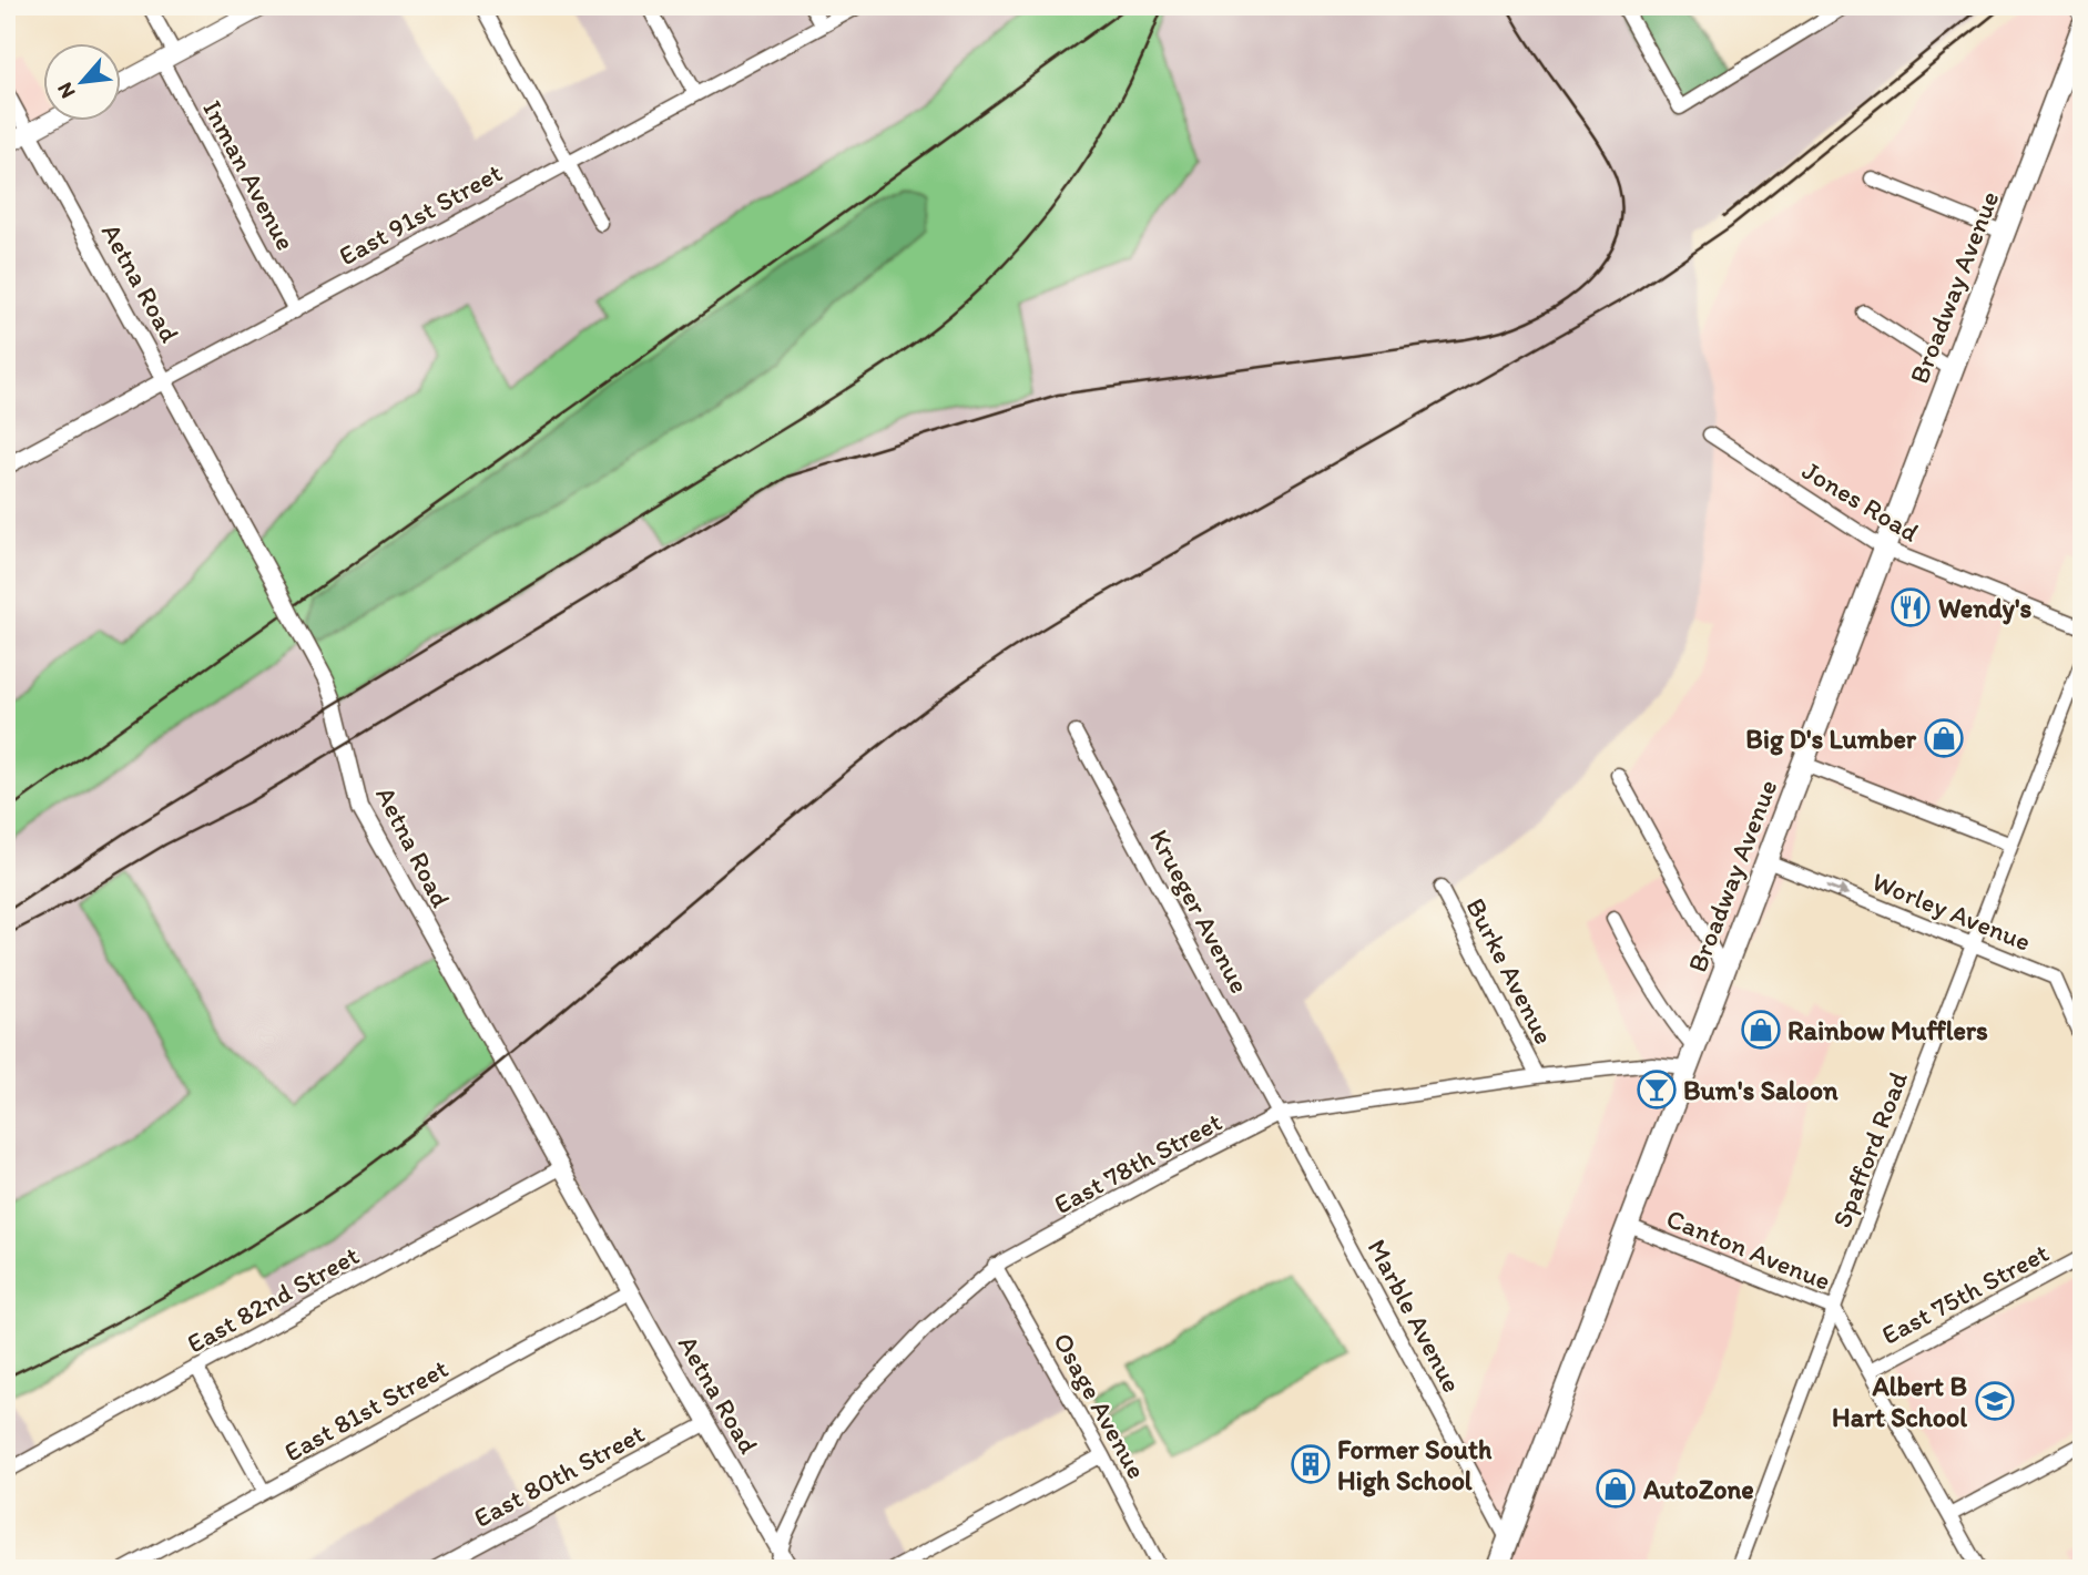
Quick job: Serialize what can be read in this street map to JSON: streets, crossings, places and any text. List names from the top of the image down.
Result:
{
  "streets": {
    "main road": ["Broadway Avenue"],
    "street": [
      "Inman Avenue",
      "East 91st Street",
      "Aetna Road",
      "Jones Road",
      "Krueger Avenue",
      "Worley Avenue",
      "Burke Avenue",
      "Spafford Road",
      "East 78th Street",
      "Canton Avenue",
      "East 75th Street",
      "East 82nd Street",
      "Marble Avenue",
      "Osage Avenue",
      "East 81st Street",
      "East 80th Street"
    ]
  },
  "crossings": [
    ["Inman Avenue", "East 91st Street"],
    ["East 91st Street", "Aetna Road"],
    ["Aetna Road", "East 78th Street"],
    ["Aetna Road", "East 82nd Street"],
    ["Aetna Road", "East 81st Street"],
    ["Aetna Road", "East 80th Street"],
    ["Broadway Avenue", "Jones Road"],
    ["Broadway Avenue", "Worley Avenue"],
    ["Broadway Avenue", "East 78th Street"],
    ["Broadway Avenue", "Canton Avenue"],
    ["Broadway Avenue", "Marble Avenue"],
    ["Krueger Avenue", "East 78th Street"],
    ["Krueger Avenue", "Marble Avenue"],
    ["Worley Avenue", "Spafford Road"],
    ["Burke Avenue", "East 78th Street"],
    ["Spafford Road", "Canton Avenue"],
    ["East 78th Street", "Marble Avenue"],
    ["East 78th Street", "Osage Avenue"],
    ["Canton Avenue", "East 75th Street"]
  ],
  "places": {
    "restaurant": ["Wendy's"],
    "shop": ["Big D's Lumber", "Rainbow Mufflers", "AutoZone"],
    "bar": ["Bum's Saloon"],
    "school or university": ["Albert B Hart School"],
    "building": ["Former South High School"]
  },
  "north": "bottom left"
}
